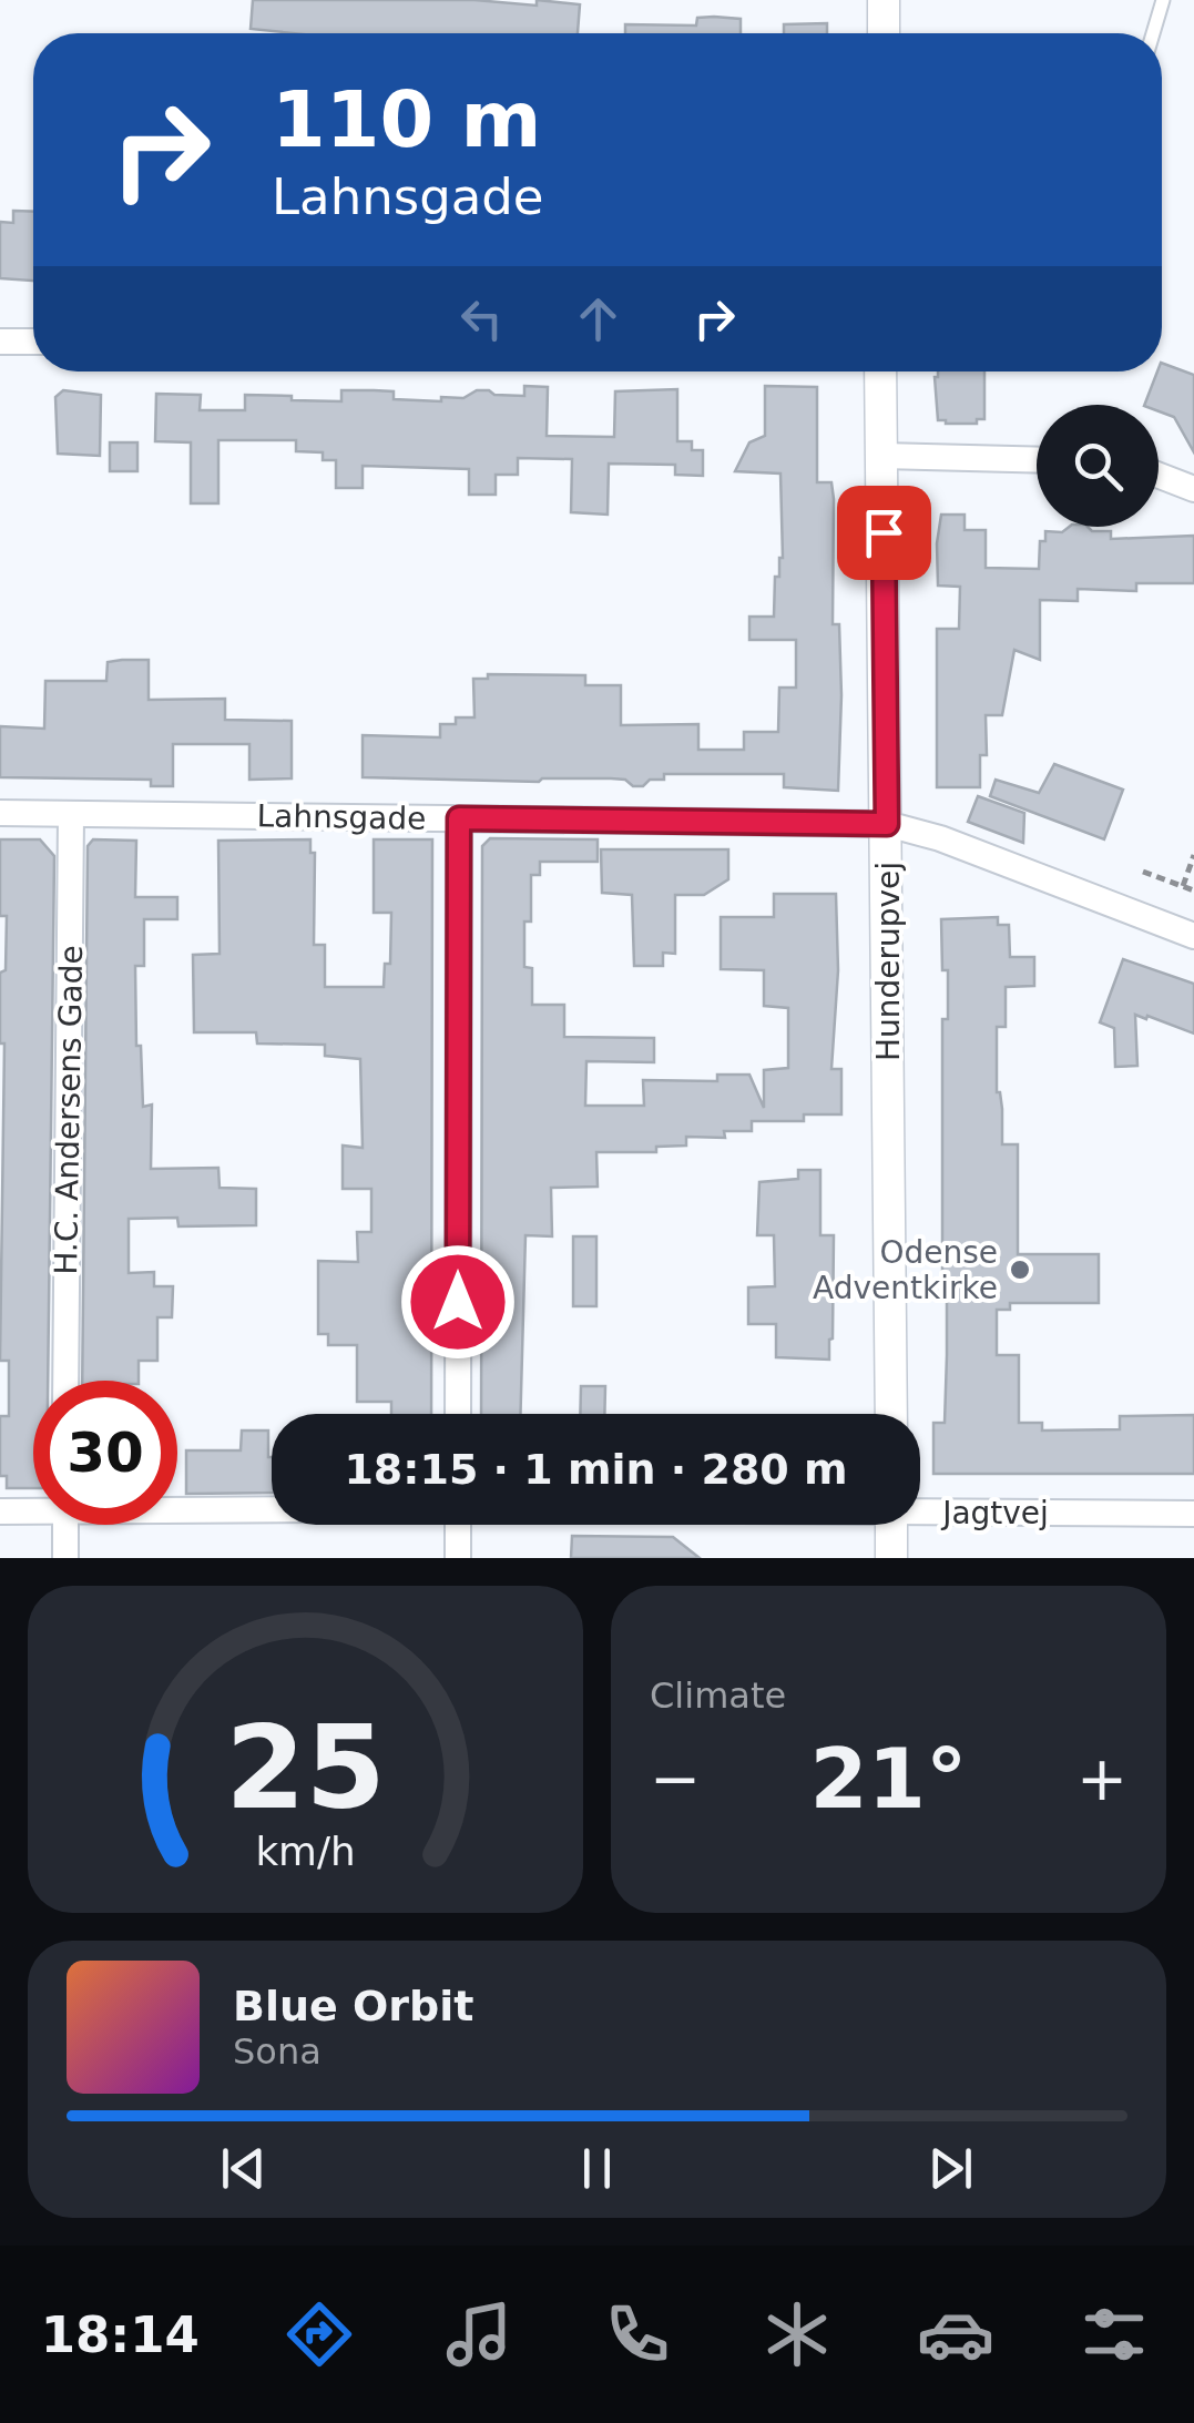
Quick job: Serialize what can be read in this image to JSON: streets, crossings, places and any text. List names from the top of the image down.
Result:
{
  "streets": {
    "street": [
      "Lahnsgade",
      "Hunderupvej",
      "H.C. Andersens Gade",
      "Jagtvej"
    ]
  },
  "crossings": [
    ["Lahnsgade", "Hunderupvej"],
    ["Lahnsgade", "H.C. Andersens Gade"]
  ],
  "places": ["Odense Adventkirke"],
  "page": {
    "turn": ["110 m", "Lahnsgade"],
    "limit": "30",
    "trip": "18:15 · 1 min · 280 m",
    "tile": "Climate",
    "heat": ["−", "21°", "+"],
    "song": ["Blue Orbit", "Sona"],
    "tabs": "18:14",
    "gauge": ["25", "km/h"]
  }
}
